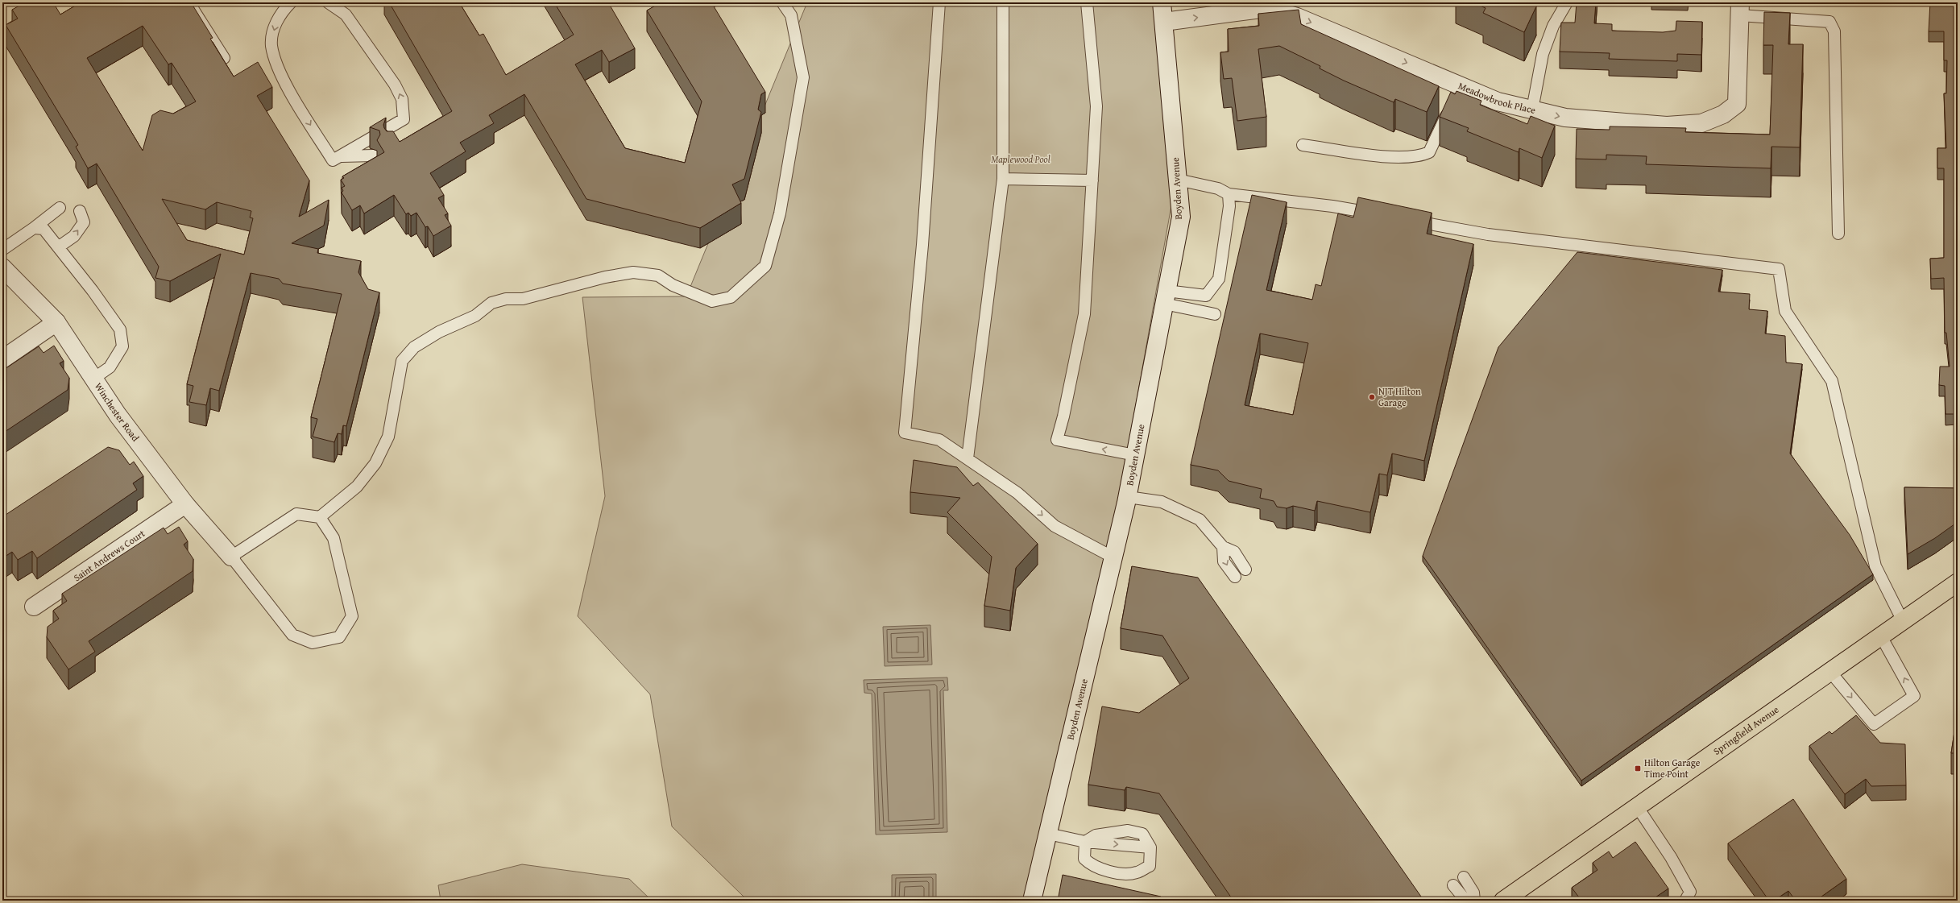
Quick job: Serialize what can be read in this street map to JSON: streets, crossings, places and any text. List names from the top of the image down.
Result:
{
  "streets": {
    "main road": ["Springfield Avenue"],
    "street": [
      "Meadowbrook Place",
      "Boyden Avenue",
      "Winchester Road",
      "Saint Andrews Court"
    ]
  },
  "crossings": [
    ["Meadowbrook Place", "Boyden Avenue"],
    ["Winchester Road", "Saint Andrews Court"]
  ],
  "one_way": ["Meadowbrook Place"],
  "parks": ["Maplewood Pool"],
  "places": {
    "other": ["NJT Hilton Garage"],
    "transit": ["Hilton Garage Time Point"]
  }
}
